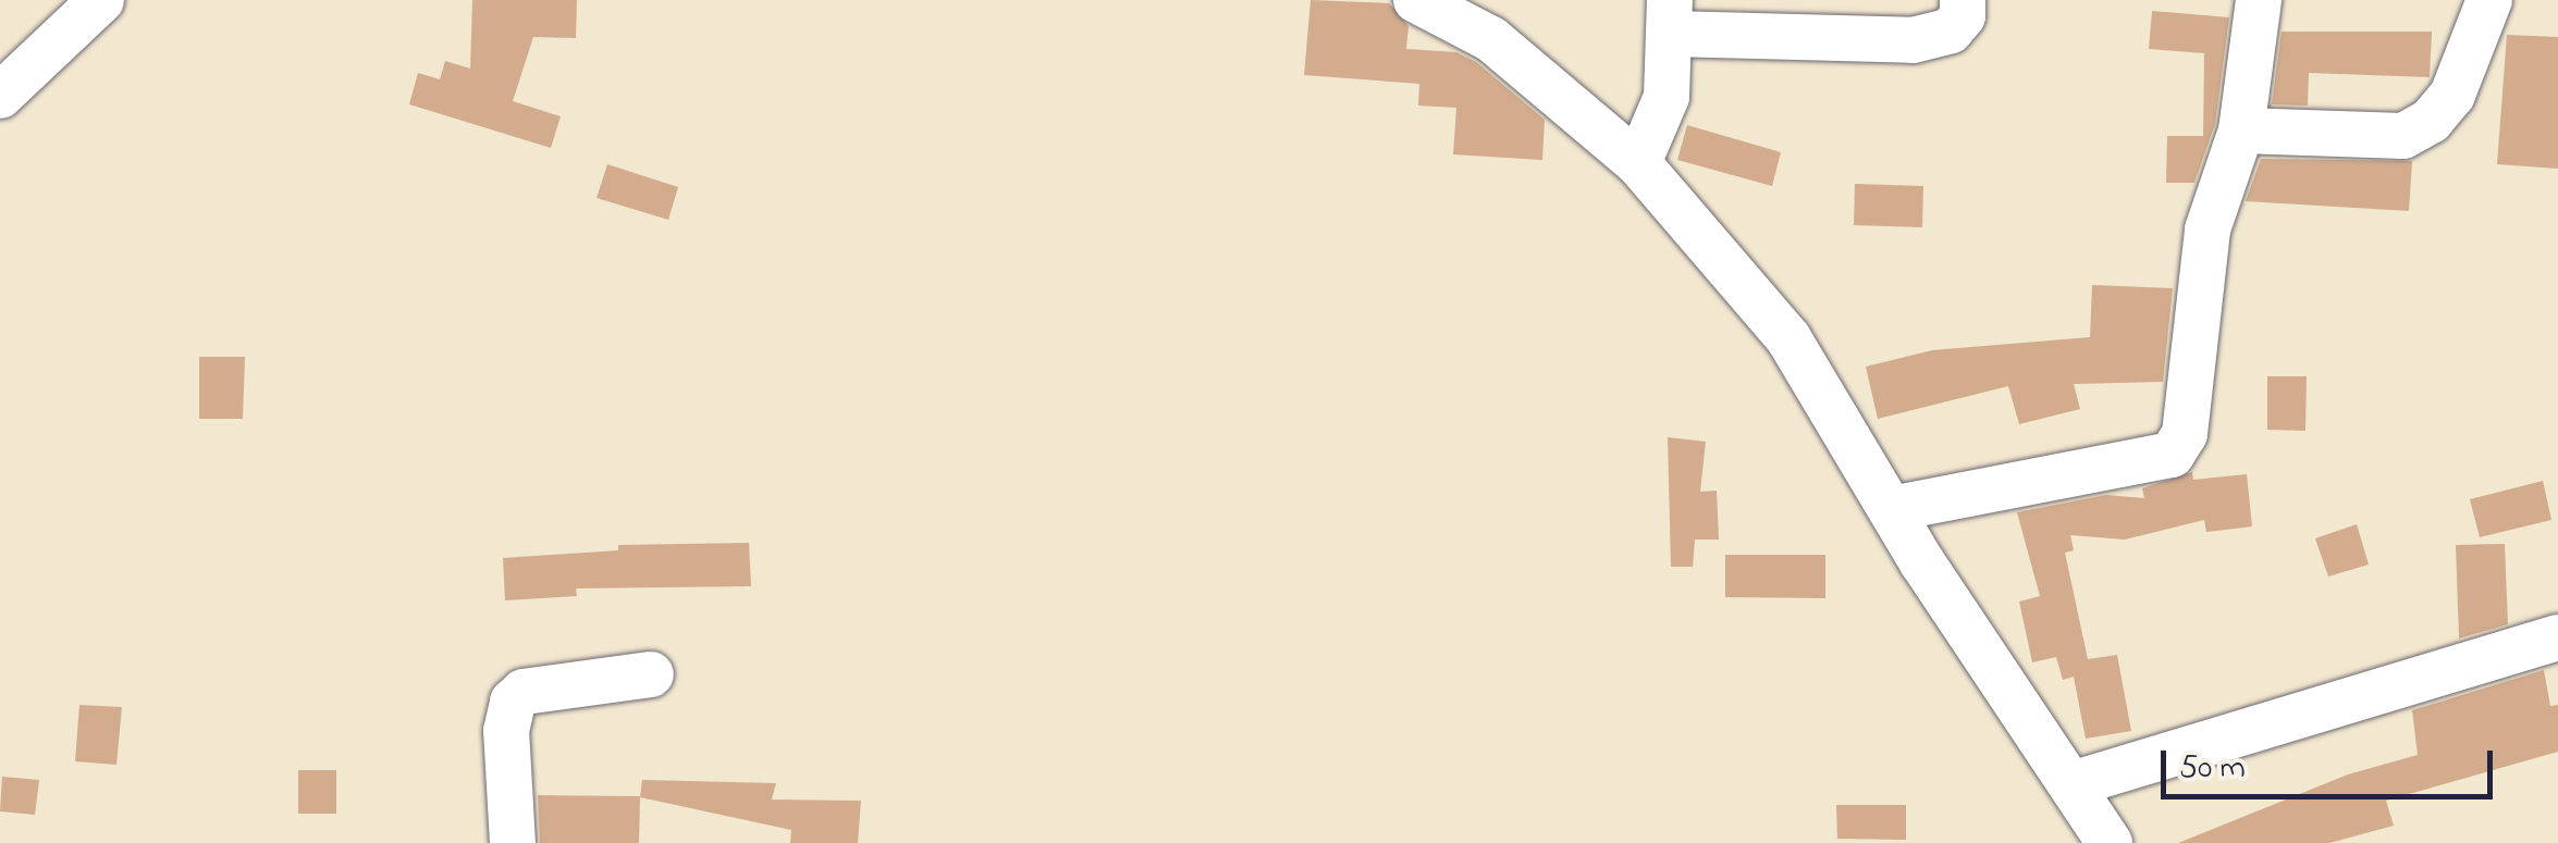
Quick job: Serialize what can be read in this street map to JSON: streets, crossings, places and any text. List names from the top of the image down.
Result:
{
  "scale_bar": "50 m"
}
